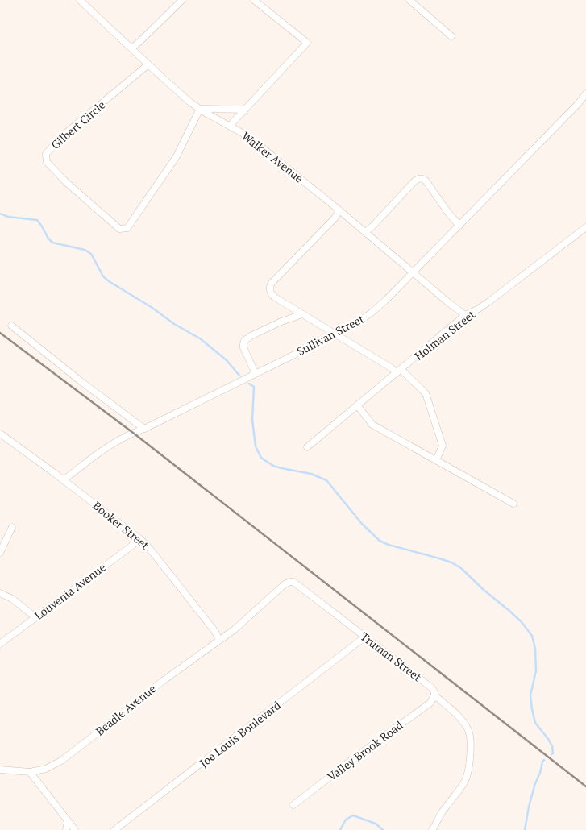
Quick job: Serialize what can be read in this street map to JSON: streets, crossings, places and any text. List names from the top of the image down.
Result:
{
  "streets": {
    "street": [
      "Gilbert Circle",
      "Walker Avenue",
      "Sullivan Street",
      "Holman Street",
      "Booker Street",
      "Louvenia Avenue",
      "Truman Street",
      "Beadle Avenue",
      "Joe Louis Boulevard",
      "Valley Brook Road"
    ]
  },
  "crossings": [
    ["Gilbert Circle", "Walker Avenue"],
    ["Walker Avenue", "Sullivan Street"],
    ["Walker Avenue", "Holman Street"],
    ["Sullivan Street", "Booker Street"],
    ["Booker Street", "Louvenia Avenue"],
    ["Booker Street", "Truman Street"],
    ["Booker Street", "Beadle Avenue"],
    ["Truman Street", "Beadle Avenue"],
    ["Truman Street", "Joe Louis Boulevard"],
    ["Truman Street", "Valley Brook Road"]
  ]
}
